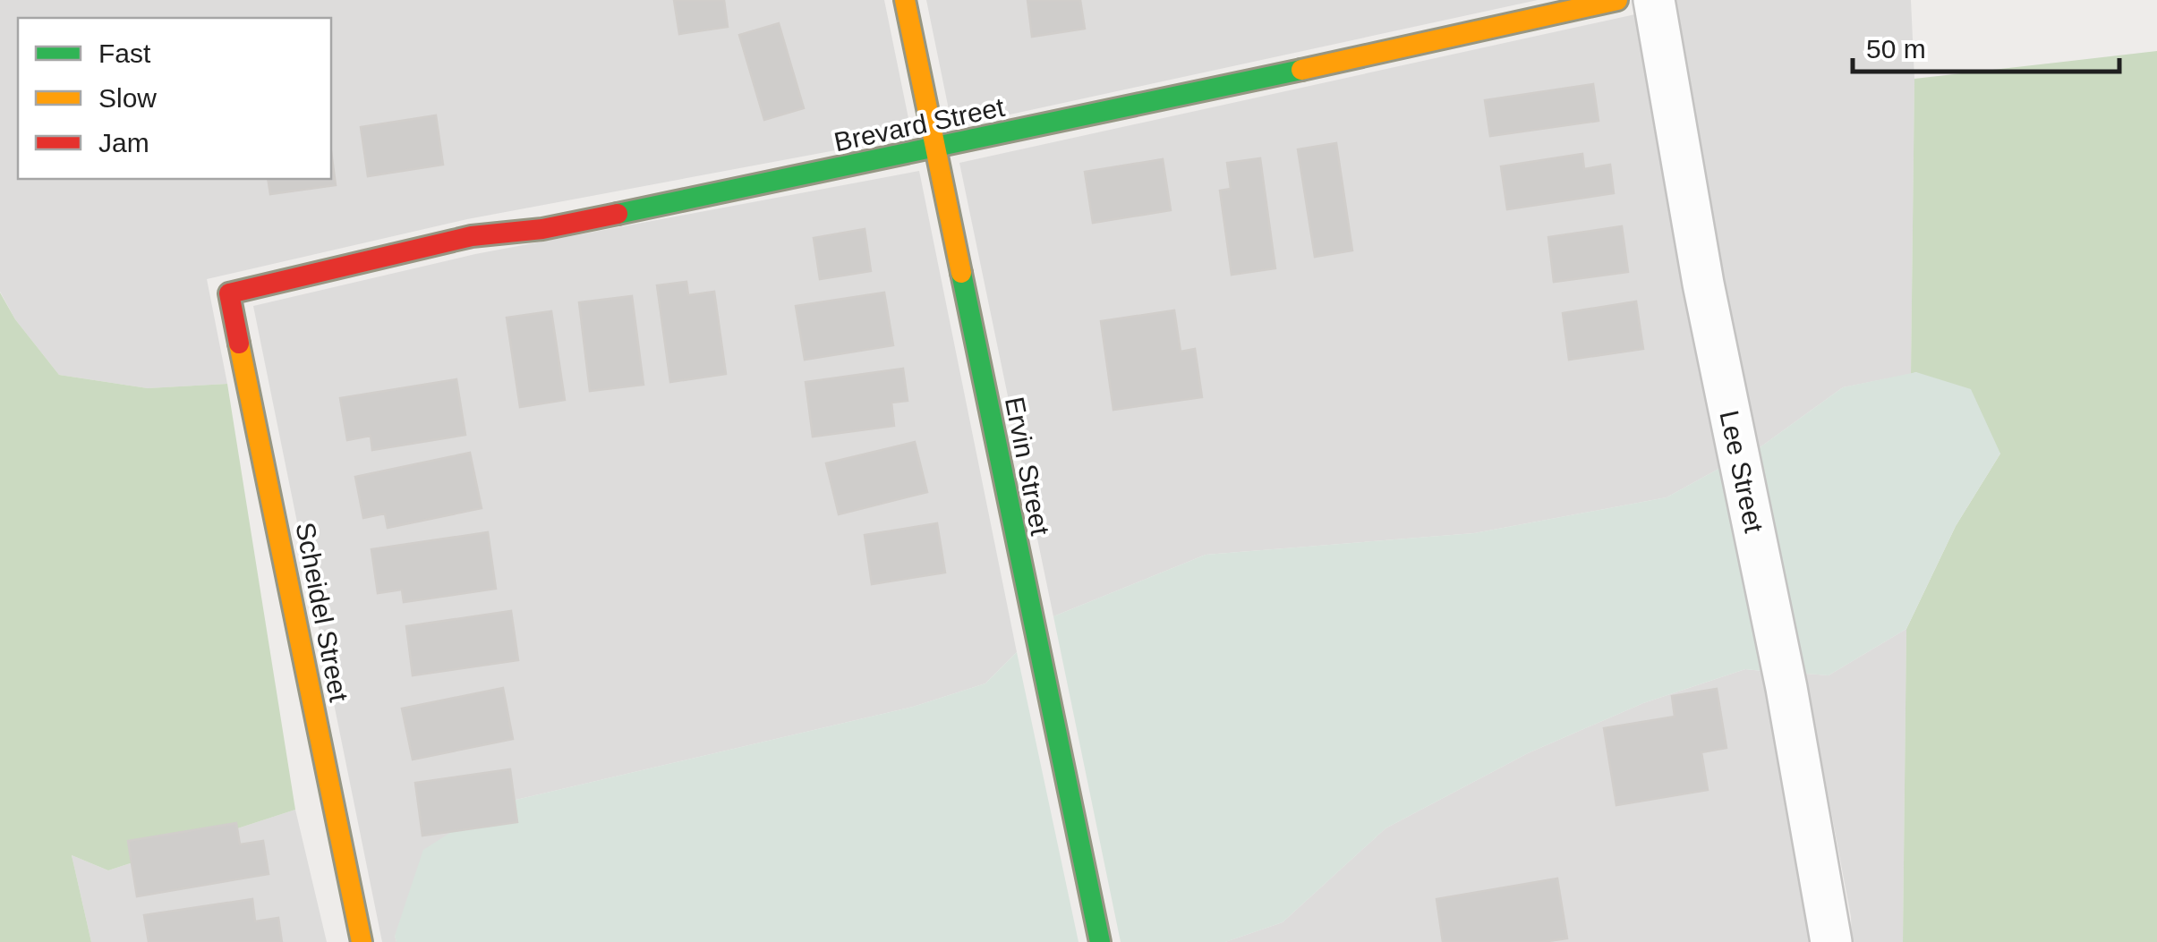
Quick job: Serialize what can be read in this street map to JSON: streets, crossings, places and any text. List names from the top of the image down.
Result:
{
  "streets": {
    "street": [
      "Brevard Street",
      "Ervin Street",
      "Lee Street",
      "Scheidel Street"
    ]
  },
  "crossings": [
    ["Brevard Street", "Ervin Street"],
    ["Brevard Street", "Scheidel Street"]
  ],
  "legend": ["Fast", "Slow", "Jam"],
  "scale_bar": "50 m"
}
